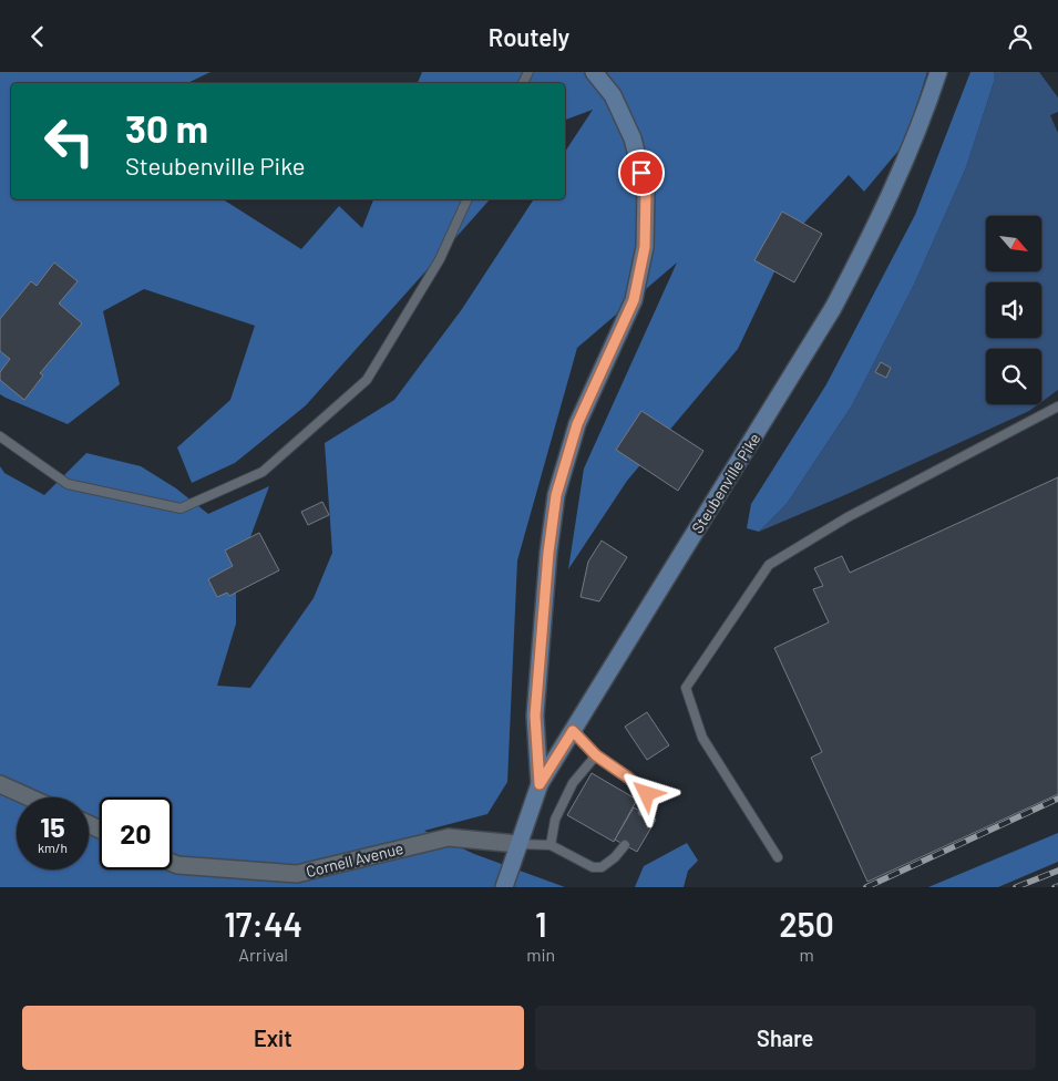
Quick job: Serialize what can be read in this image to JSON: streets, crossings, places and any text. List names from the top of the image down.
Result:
{
  "streets": {
    "main road": ["Steubenville Pike"],
    "street": ["Cornell Avenue"]
  },
  "crossings": [
    ["Steubenville Pike", "Cornell Avenue"]
  ],
  "north": "bottom right",
  "page": {
    "header": "Routely",
    "turn": ["30 m", "Steubenville Pike"],
    "speed": "15 km/h",
    "limit": "20",
    "eta": [
      "17:44",
      "Arrival",
      "1",
      "min",
      "250",
      "m"
    ],
    "buttons": ["Exit", "Share"]
  }
}
